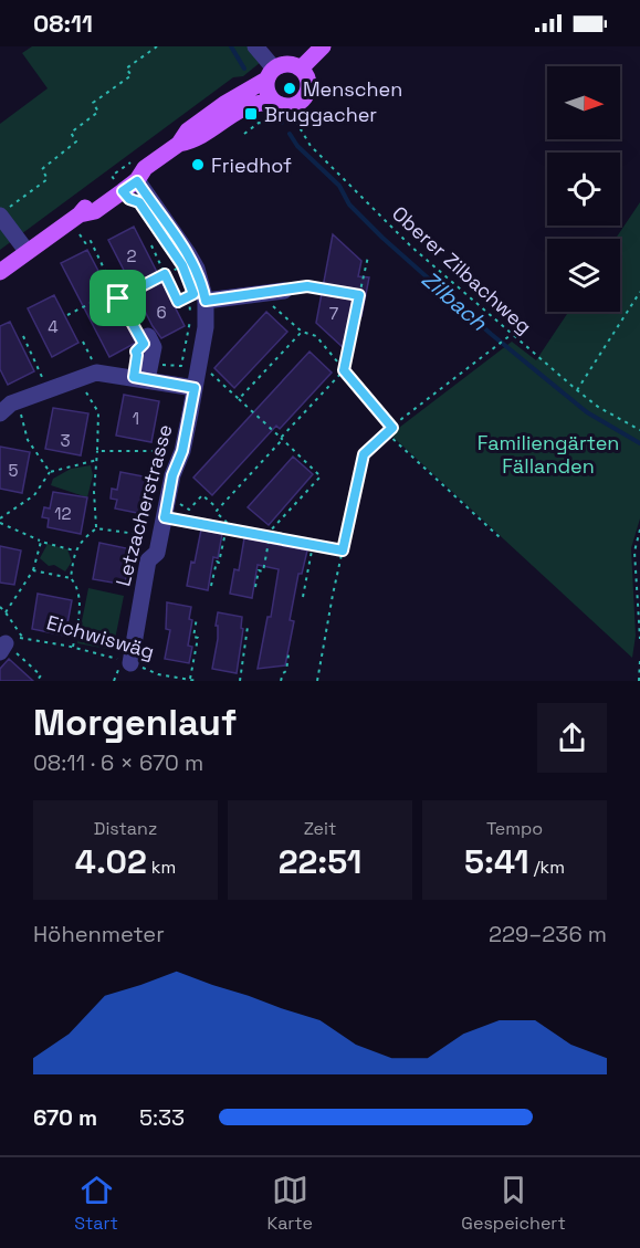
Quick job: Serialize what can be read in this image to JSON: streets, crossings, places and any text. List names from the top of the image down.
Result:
{
  "streets": {
    "street": ["Letzacherstrasse"],
    "path": ["Oberer Zilbachweg", "Eichwiswäg"]
  },
  "crossings": [
    ["Letzacherstrasse", "Eichwiswäg"]
  ],
  "water": ["Zilbach"],
  "parks": ["Familiengärten Fällanden"],
  "places": {
    "other": ["Menschen", "Friedhof"],
    "transit": ["Bruggacher"]
  },
  "house_numbers": [
    "2",
    "6",
    "7",
    "4",
    "1",
    "3",
    "5",
    "12"
  ],
  "north": "right",
  "page": {
    "status": "08:11",
    "heading": ["Morgenlauf", "08:11 · 6 × 670 m"],
    "stats": [
      ["Distanz", "4.02 km"],
      ["Zeit", "22:51"],
      ["Tempo", "5:41 /km"]
    ],
    "chart": ["Höhenmeter", "229–236 m"],
    "list": [
      {
        "name": "670 m",
        "note": "5:33"
      }
    ],
    "tabs": ["Start", "Karte", "Gespeichert"]
  }
}
